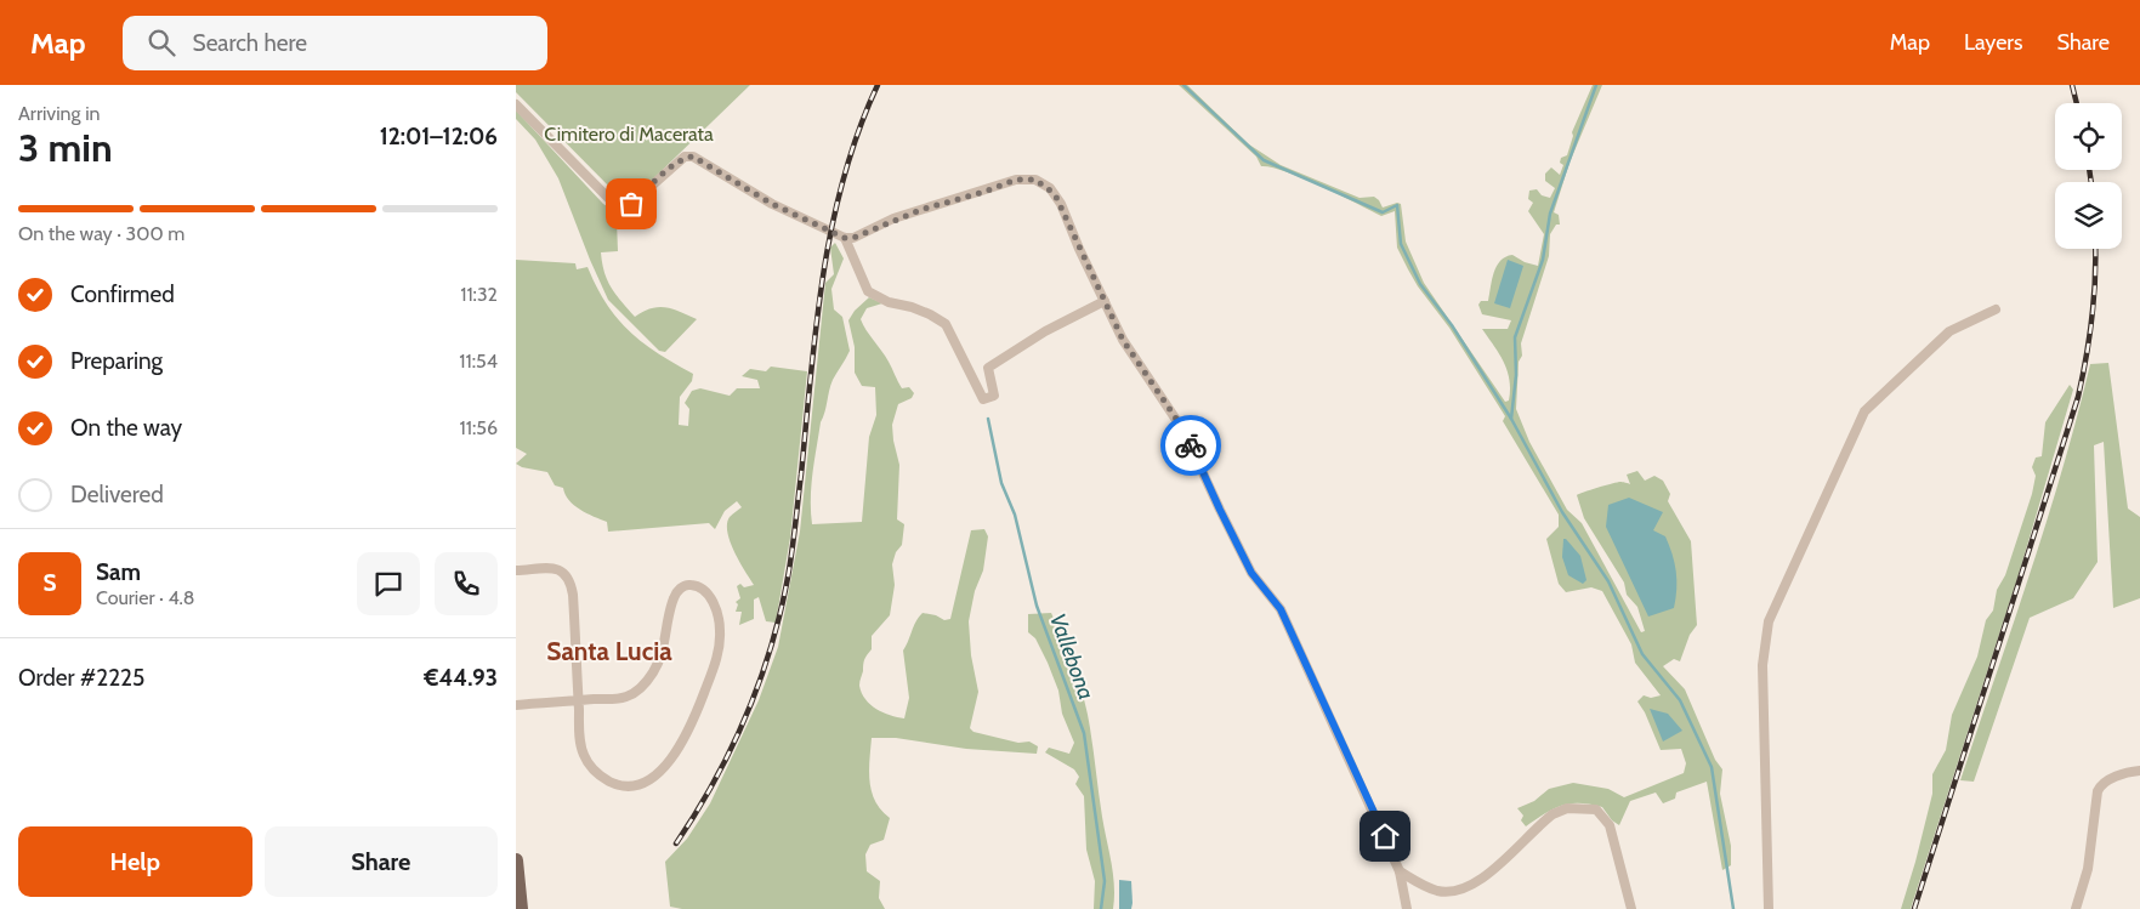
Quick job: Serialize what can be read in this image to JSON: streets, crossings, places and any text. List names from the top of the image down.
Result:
{
  "districts": ["Santa Lucia"],
  "water": ["Vallebona"],
  "parks": ["Cimitero di Macerata"],
  "page": {
    "header": "Map",
    "search": "Search here",
    "nav": ["Map", "Layers", "Share"],
    "heading": ["3 min", "Arriving in", "12:01–12:06"],
    "panel": [
      "Sam",
      "Courier · 4.8",
      "Order #2225",
      "€44.93"
    ],
    "bar": "On the way · 300 m",
    "list": [
      ["Confirmed", "11:32"],
      ["Preparing", "11:54"],
      ["On the way", "11:56"],
      "Delivered"
    ],
    "round": "S",
    "buttons": ["Help", "Share"]
  }
}
